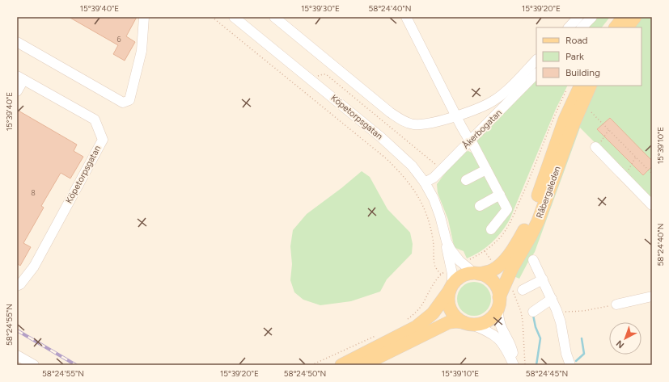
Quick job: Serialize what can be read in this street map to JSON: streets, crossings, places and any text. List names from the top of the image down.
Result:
{
  "streets": {
    "main road": ["Råbergaleden"],
    "street": ["Köpetorpsgatan", "Åkerbogatan"]
  },
  "crossings": [
    ["Köpetorpsgatan", "Åkerbogatan"],
    ["Köpetorpsgatan", "Råbergaleden"]
  ],
  "house_numbers": ["6", "8"],
  "legend": ["Road", "Park", "Building"],
  "north": "bottom left",
  "coordinates": [
    "15°39'40\"E",
    "15°39'30\"E",
    "58°24'40\"N",
    "15°39'20\"E",
    "15°39'10\"E",
    "58°24'55\"N",
    "58°24'50\"N",
    "58°24'45\"N"
  ]
}
